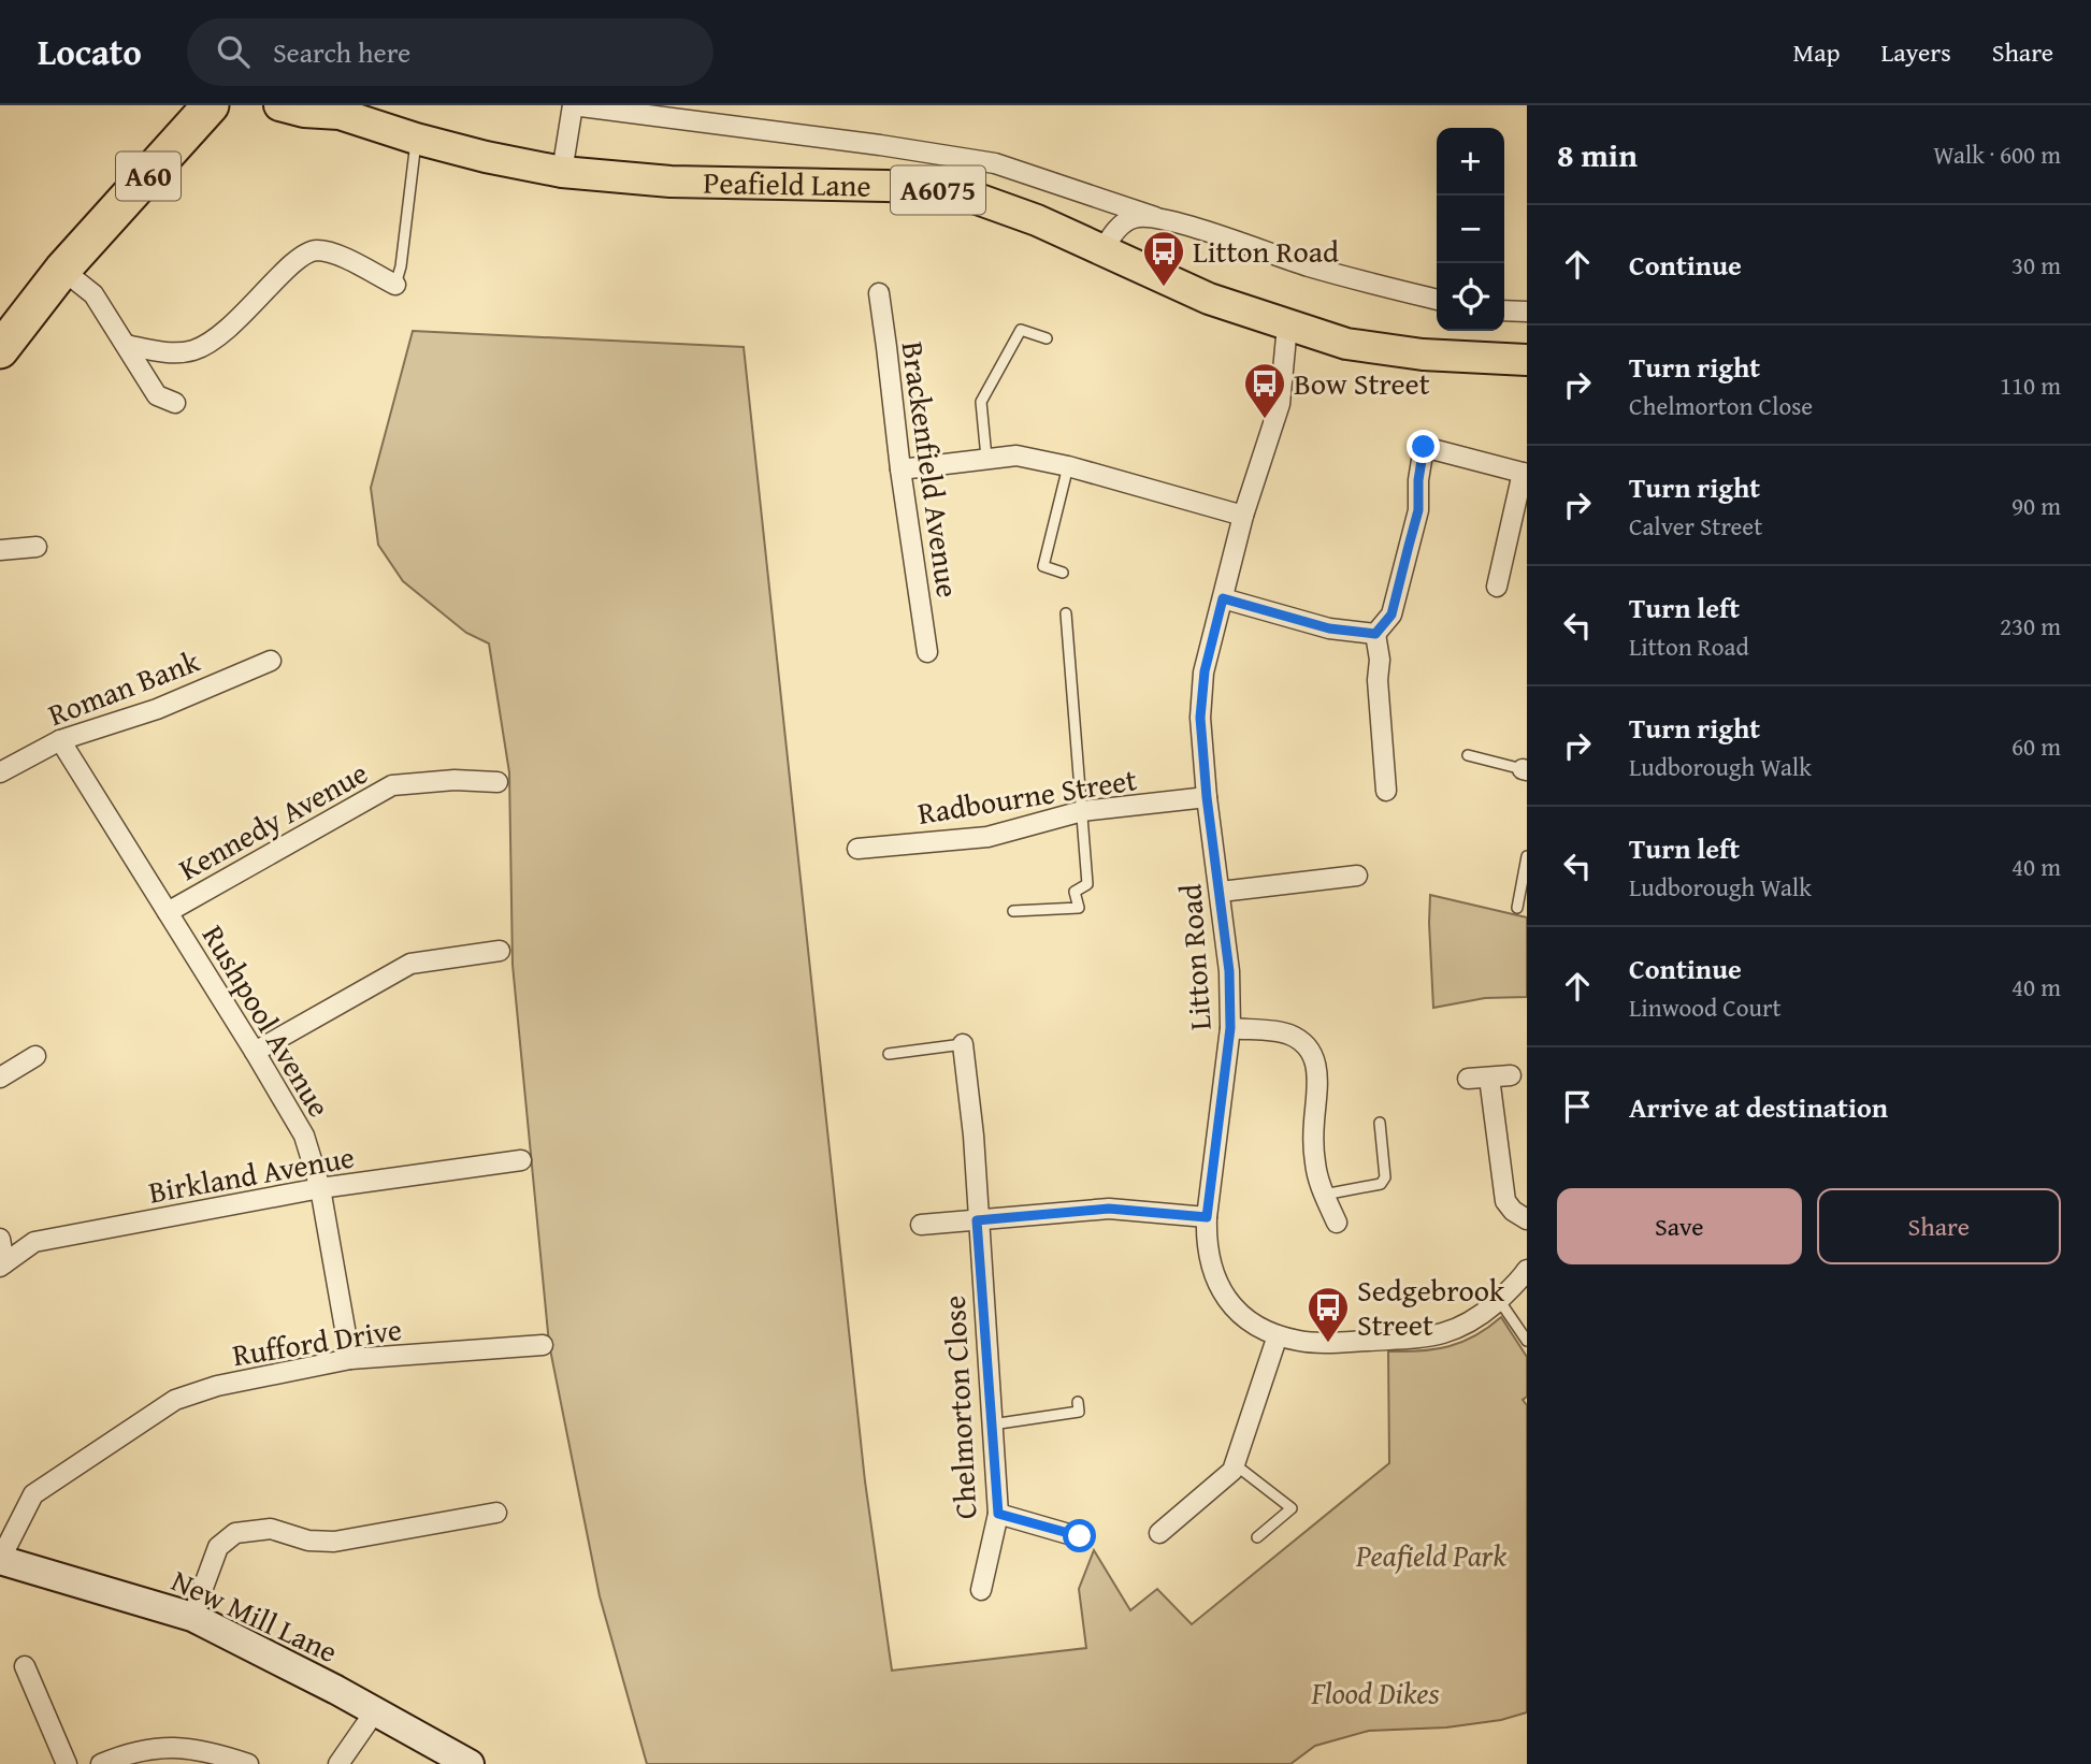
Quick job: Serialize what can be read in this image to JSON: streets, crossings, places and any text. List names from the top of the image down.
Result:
{
  "streets": {
    "highway": ["A60"],
    "main road": ["Peafield Lane", "A6075"],
    "street": [
      "Brackenfield Avenue",
      "Roman Bank",
      "Radbourne Street",
      "Kennedy Avenue",
      "Litton Road",
      "Rushpool Avenue",
      "Birkland Avenue",
      "Rufford Drive",
      "Chelmorton Close",
      "New Mill Lane"
    ]
  },
  "crossings": [
    ["Peafield Lane", "Litton Road"],
    ["Roman Bank", "Rushpool Avenue"],
    ["Radbourne Street", "Litton Road"],
    ["Kennedy Avenue", "Rushpool Avenue"],
    ["Rushpool Avenue", "Birkland Avenue"],
    ["Rushpool Avenue", "Rufford Drive"],
    ["Rufford Drive", "New Mill Lane"]
  ],
  "parks": ["Peafield Park", "Flood Dikes"],
  "places": {
    "bus stop": ["Litton Road", "Bow Street", "Sedgebrook Street"]
  },
  "page": {
    "header": "Locato",
    "search": "Search here",
    "nav": ["Map", "Layers", "Share"],
    "heading": ["8 min", "Walk · 600 m"],
    "map_buttons": ["+", "−"],
    "list": [
      ["Continue", "30 m"],
      ["Turn right", "Chelmorton Close", "110 m"],
      ["Turn right", "Calver Street", "90 m"],
      ["Turn left", "Litton Road", "230 m"],
      ["Turn right", "Ludborough Walk", "60 m"],
      ["Turn left", "Ludborough Walk", "40 m"],
      ["Continue", "Linwood Court", "40 m"],
      "Arrive at destination"
    ],
    "buttons": ["Save", "Share"]
  }
}
